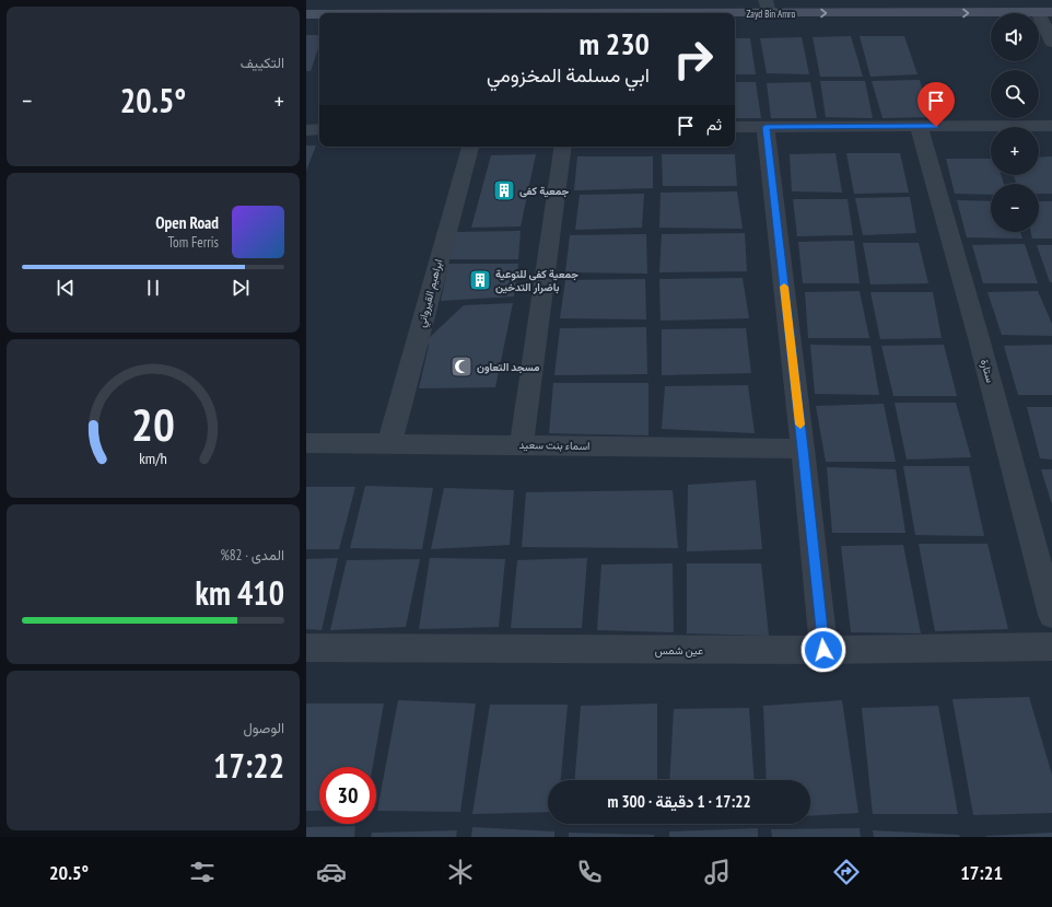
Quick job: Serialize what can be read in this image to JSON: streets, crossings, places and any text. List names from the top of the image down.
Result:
{
  "streets": {
    "main road": ["Zayd Bin Amro"],
    "street": [
      "ابراهيم القيرواني",
      "ستارة",
      "اسماء بنت سعيد",
      "عين شمس"
    ]
  },
  "crossings": [
    ["ابراهيم القيرواني", "اسماء بنت سعيد"]
  ],
  "one_way": ["Zayd Bin Amro"],
  "places": {
    "building": ["جمعية كفى", "جمعية كفى للتوعية باضرار التدخين"],
    "mosque": ["مسجد التعاون"]
  },
  "page": {
    "tile": [
      "التكييف",
      ["المدى · 82%", "410 km"],
      ["الوصول", "17:22"]
    ],
    "map_buttons": ["+", "−"],
    "turn": ["230 m", "ابي مسلمة المخزومي"],
    "heat": ["−", "20.5°", "+"],
    "then": "ثم",
    "song": ["Open Road", "Tom Ferris"],
    "limit": "30",
    "trip": "17:22 · 1 دقيقة · 300 m",
    "tabs": ["17:21", "20.5°"],
    "gauge": ["20", "km/h"]
  }
}
